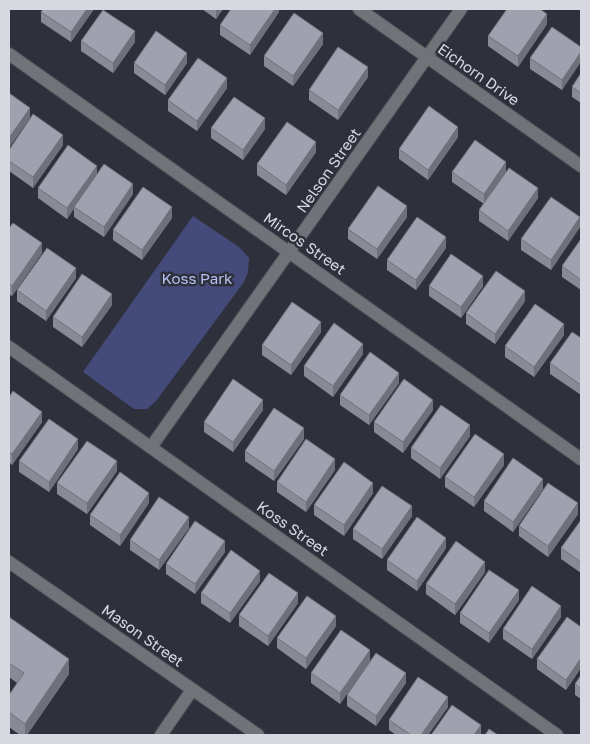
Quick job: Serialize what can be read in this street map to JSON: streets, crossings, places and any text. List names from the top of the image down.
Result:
{
  "streets": {
    "street": [
      "Eichorn Drive",
      "Nelson Street",
      "Mircos Street",
      "Koss Street",
      "Mason Street"
    ]
  },
  "crossings": [
    ["Eichorn Drive", "Nelson Street"],
    ["Nelson Street", "Mircos Street"],
    ["Nelson Street", "Koss Street"]
  ],
  "parks": ["Koss Park"]
}
